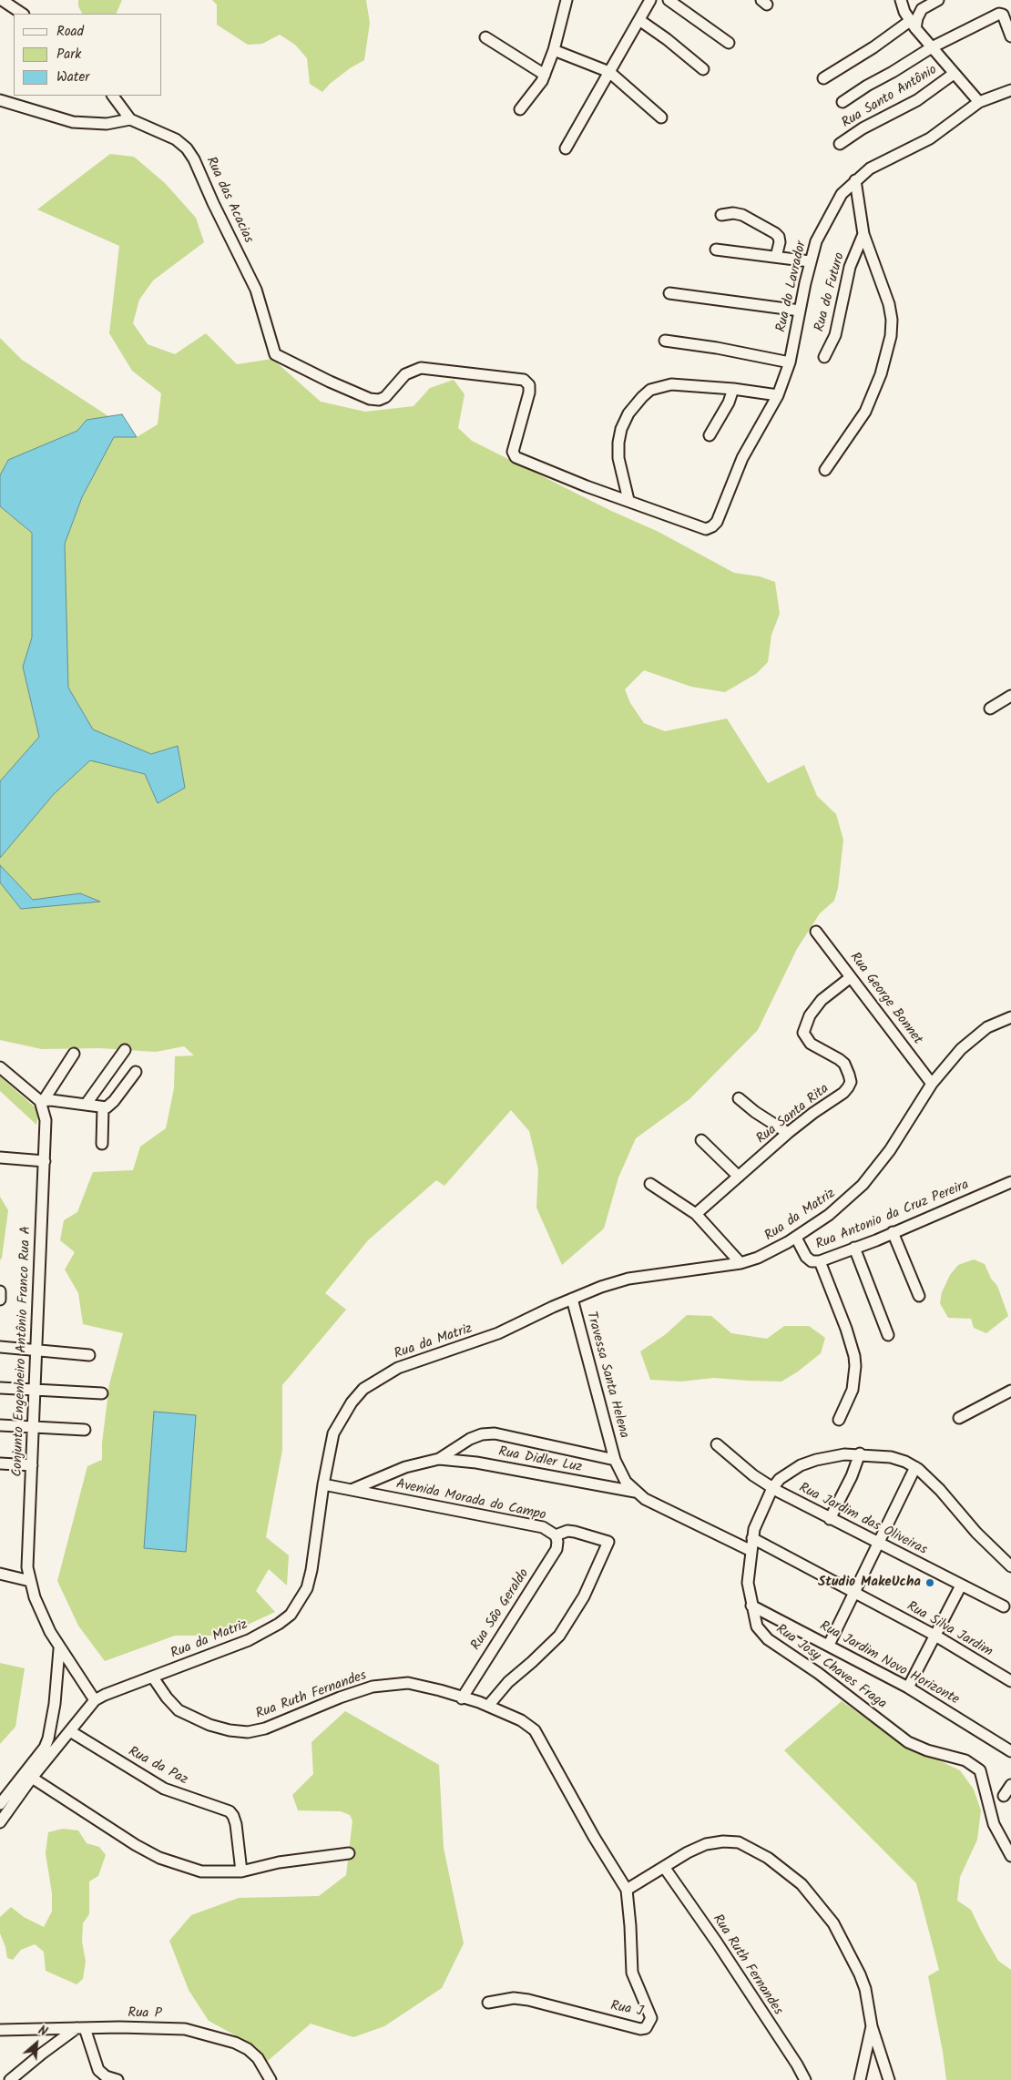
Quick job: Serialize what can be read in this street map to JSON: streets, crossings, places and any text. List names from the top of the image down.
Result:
{
  "streets": {
    "street": [
      "Rua Santo Antônio",
      "Rua das Acacias",
      "Rua do Lavrador",
      "Rua do Futuro",
      "Rua George Bonnet",
      "Rua Santa Rita",
      "Rua da Matriz",
      "Rua Antonio da Cruz Pereira",
      "Conjunto Engenheiro Antônio Franco Rua A",
      "Travessa Santa Helena",
      "Rua Didler Luz",
      "Avenida Morada do Campo",
      "Rua Jardim das Oliveiras",
      "Rua São Geraldo",
      "Rua Silva Jardim",
      "Rua Jardim Novo Horizonte",
      "Rua Josy Chaves Fraga",
      "Rua Ruth Fernandes",
      "Rua da Paz",
      "Rua J",
      "Rua P"
    ]
  },
  "crossings": [
    ["Rua Santo Antônio", "Rua do Lavrador"],
    ["Rua das Acacias", "Rua do Lavrador"],
    ["Rua George Bonnet", "Rua Santa Rita"],
    ["Rua George Bonnet", "Rua da Matriz"],
    ["Rua da Matriz", "Rua Antonio da Cruz Pereira"],
    ["Rua da Matriz", "Conjunto Engenheiro Antônio Franco Rua A"],
    ["Rua da Matriz", "Travessa Santa Helena"],
    ["Rua da Matriz", "Avenida Morada do Campo"],
    ["Rua da Matriz", "Rua Ruth Fernandes"],
    ["Rua da Matriz", "Rua da Paz"],
    ["Travessa Santa Helena", "Rua Didler Luz"],
    ["Rua Didler Luz", "Avenida Morada do Campo"],
    ["Avenida Morada do Campo", "Rua São Geraldo"],
    ["Avenida Morada do Campo", "Rua Ruth Fernandes"],
    ["Rua Jardim das Oliveiras", "Rua Josy Chaves Fraga"],
    ["Rua São Geraldo", "Rua Ruth Fernandes"],
    ["Rua Silva Jardim", "Rua Josy Chaves Fraga"],
    ["Rua Jardim Novo Horizonte", "Rua Josy Chaves Fraga"],
    ["Rua Ruth Fernandes", "Rua J"]
  ],
  "places": ["Studio MakeUcha"],
  "legend": ["Road", "Park", "Water"],
  "north": "top right"
}
